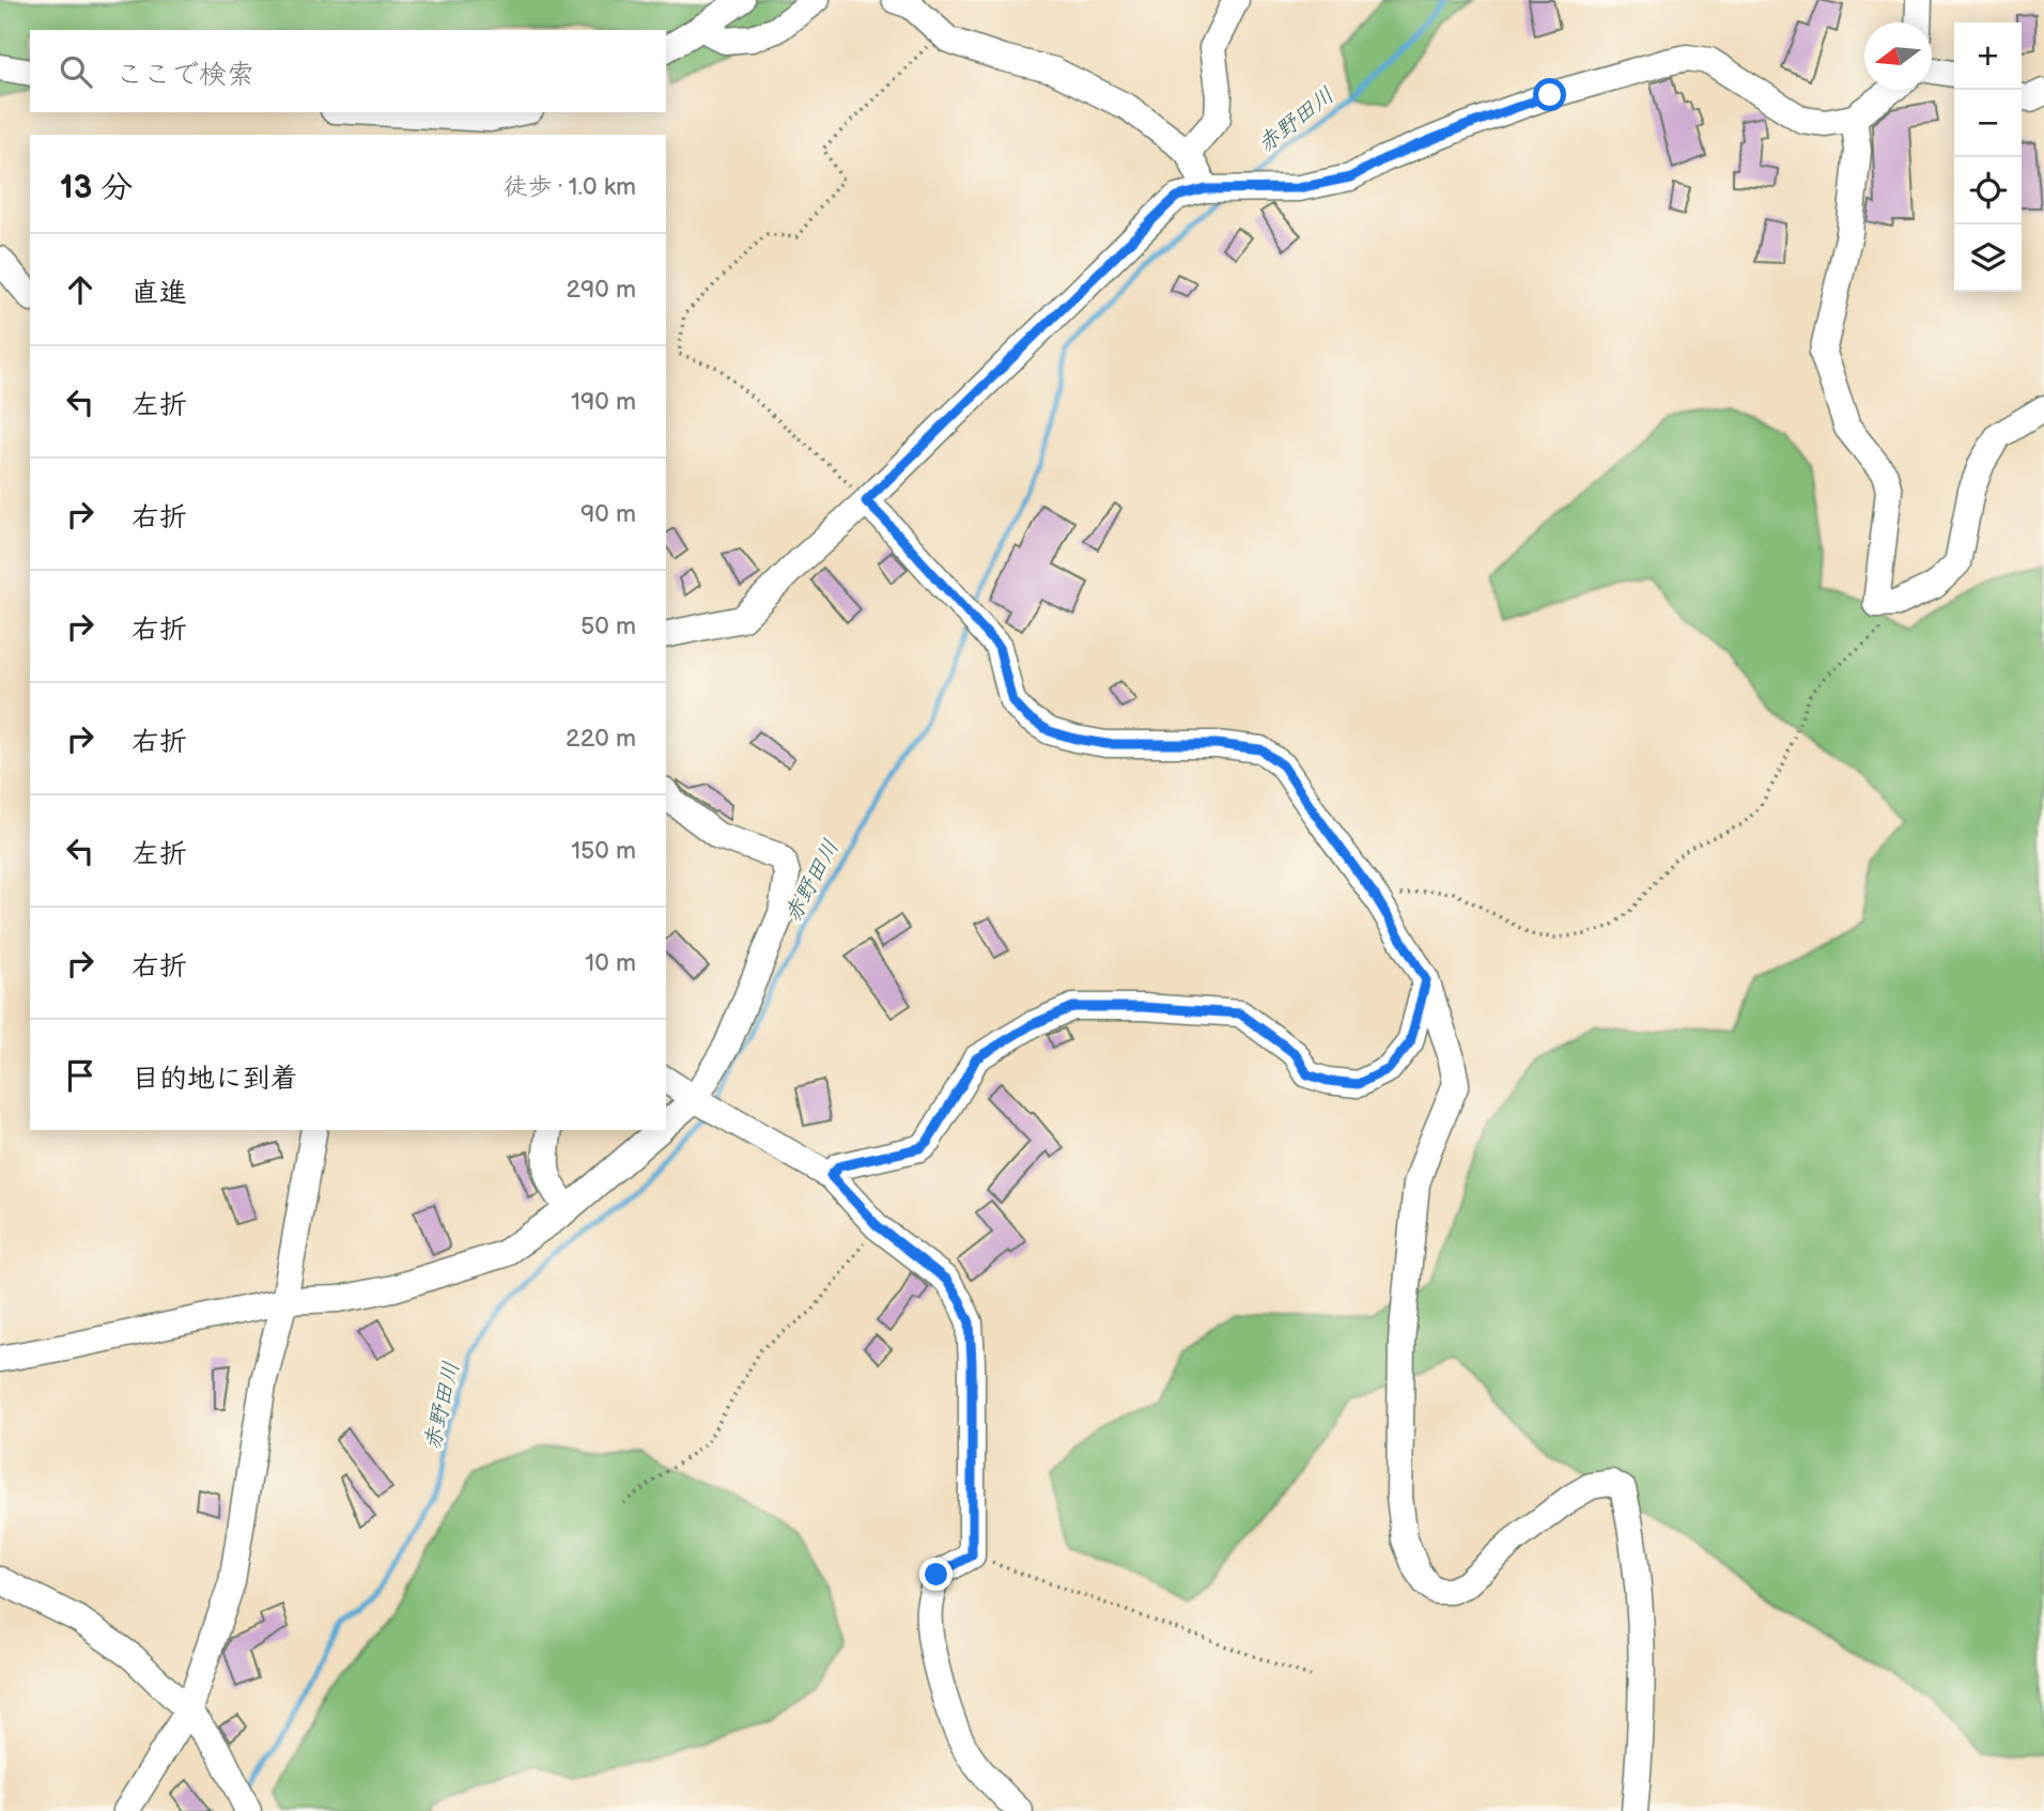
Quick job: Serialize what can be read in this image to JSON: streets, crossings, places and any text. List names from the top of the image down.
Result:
{
  "water": ["赤野田川"],
  "north": "left",
  "page": {
    "map_buttons": ["+", "−"],
    "search": "ここで検索",
    "heading": ["13 分", "徒歩 · 1.0 km"],
    "list": [
      ["直進", "290 m"],
      ["左折", "190 m"],
      ["右折", "90 m"],
      ["右折", "50 m"],
      ["右折", "220 m"],
      ["左折", "150 m"],
      ["右折", "10 m"],
      "目的地に到着"
    ]
  }
}
